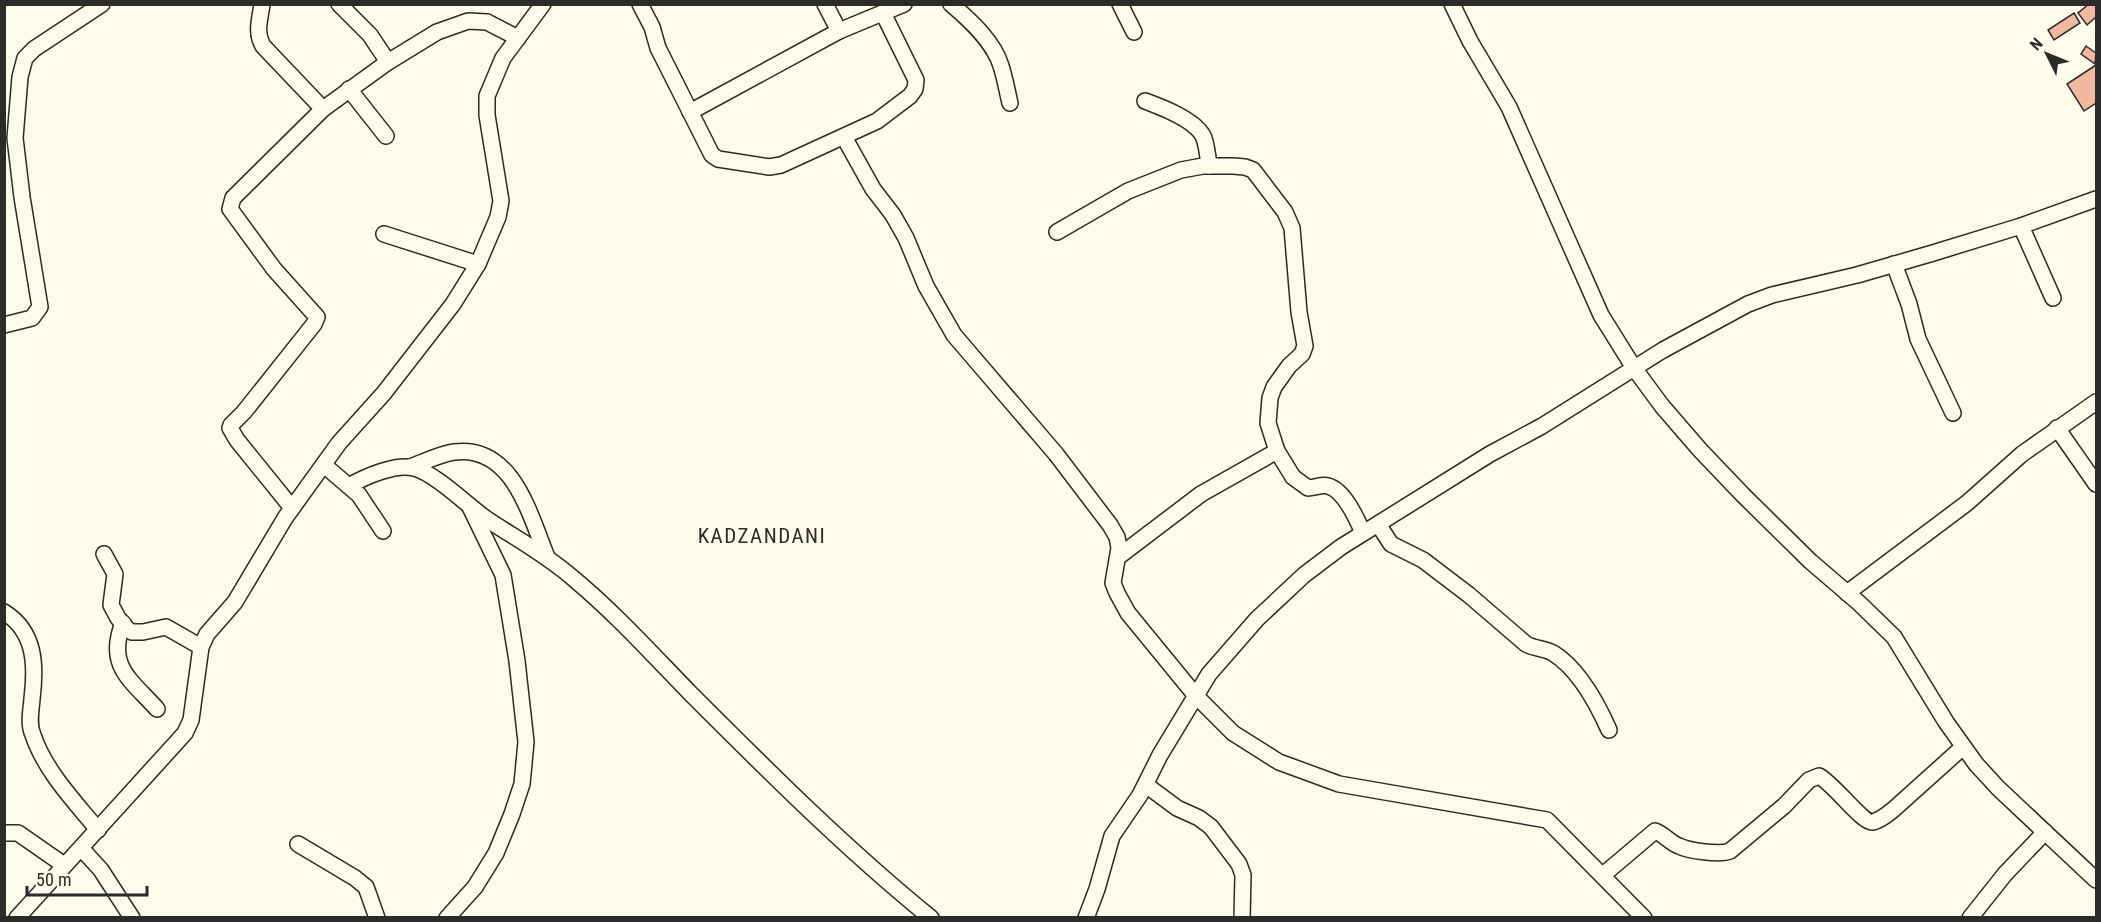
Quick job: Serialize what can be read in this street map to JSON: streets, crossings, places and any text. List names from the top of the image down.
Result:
{
  "districts": ["KADZANDANI"],
  "scale_bar": "50 m",
  "north": "top left"
}
